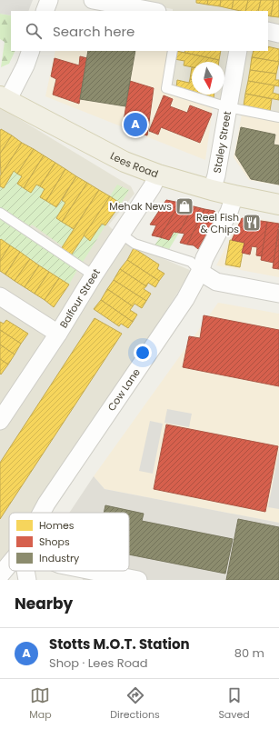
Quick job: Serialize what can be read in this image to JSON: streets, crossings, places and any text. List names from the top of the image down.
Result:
{
  "streets": {
    "main road": ["Lees Road"],
    "street": ["Staley Street", "Balfour Street", "Cow Lane"]
  },
  "crossings": [
    ["Staley Street", "Lees Road"],
    ["Lees Road", "Balfour Street"],
    ["Lees Road", "Cow Lane"]
  ],
  "places": {
    "shop": ["Mehak News"],
    "restaurant": ["Reel Fish & Chips"]
  },
  "legend": ["Homes", "Shops", "Industry"],
  "north": "bottom",
  "page": {
    "search": "Search here",
    "pins": "A",
    "heading": "Nearby",
    "list": [
      {
        "mark": "A",
        "name": "Stotts M.O.T. Station",
        "note": "Shop · Lees Road",
        "value": "80 m"
      }
    ],
    "nav": ["Map", "Directions", "Saved"]
  }
}
